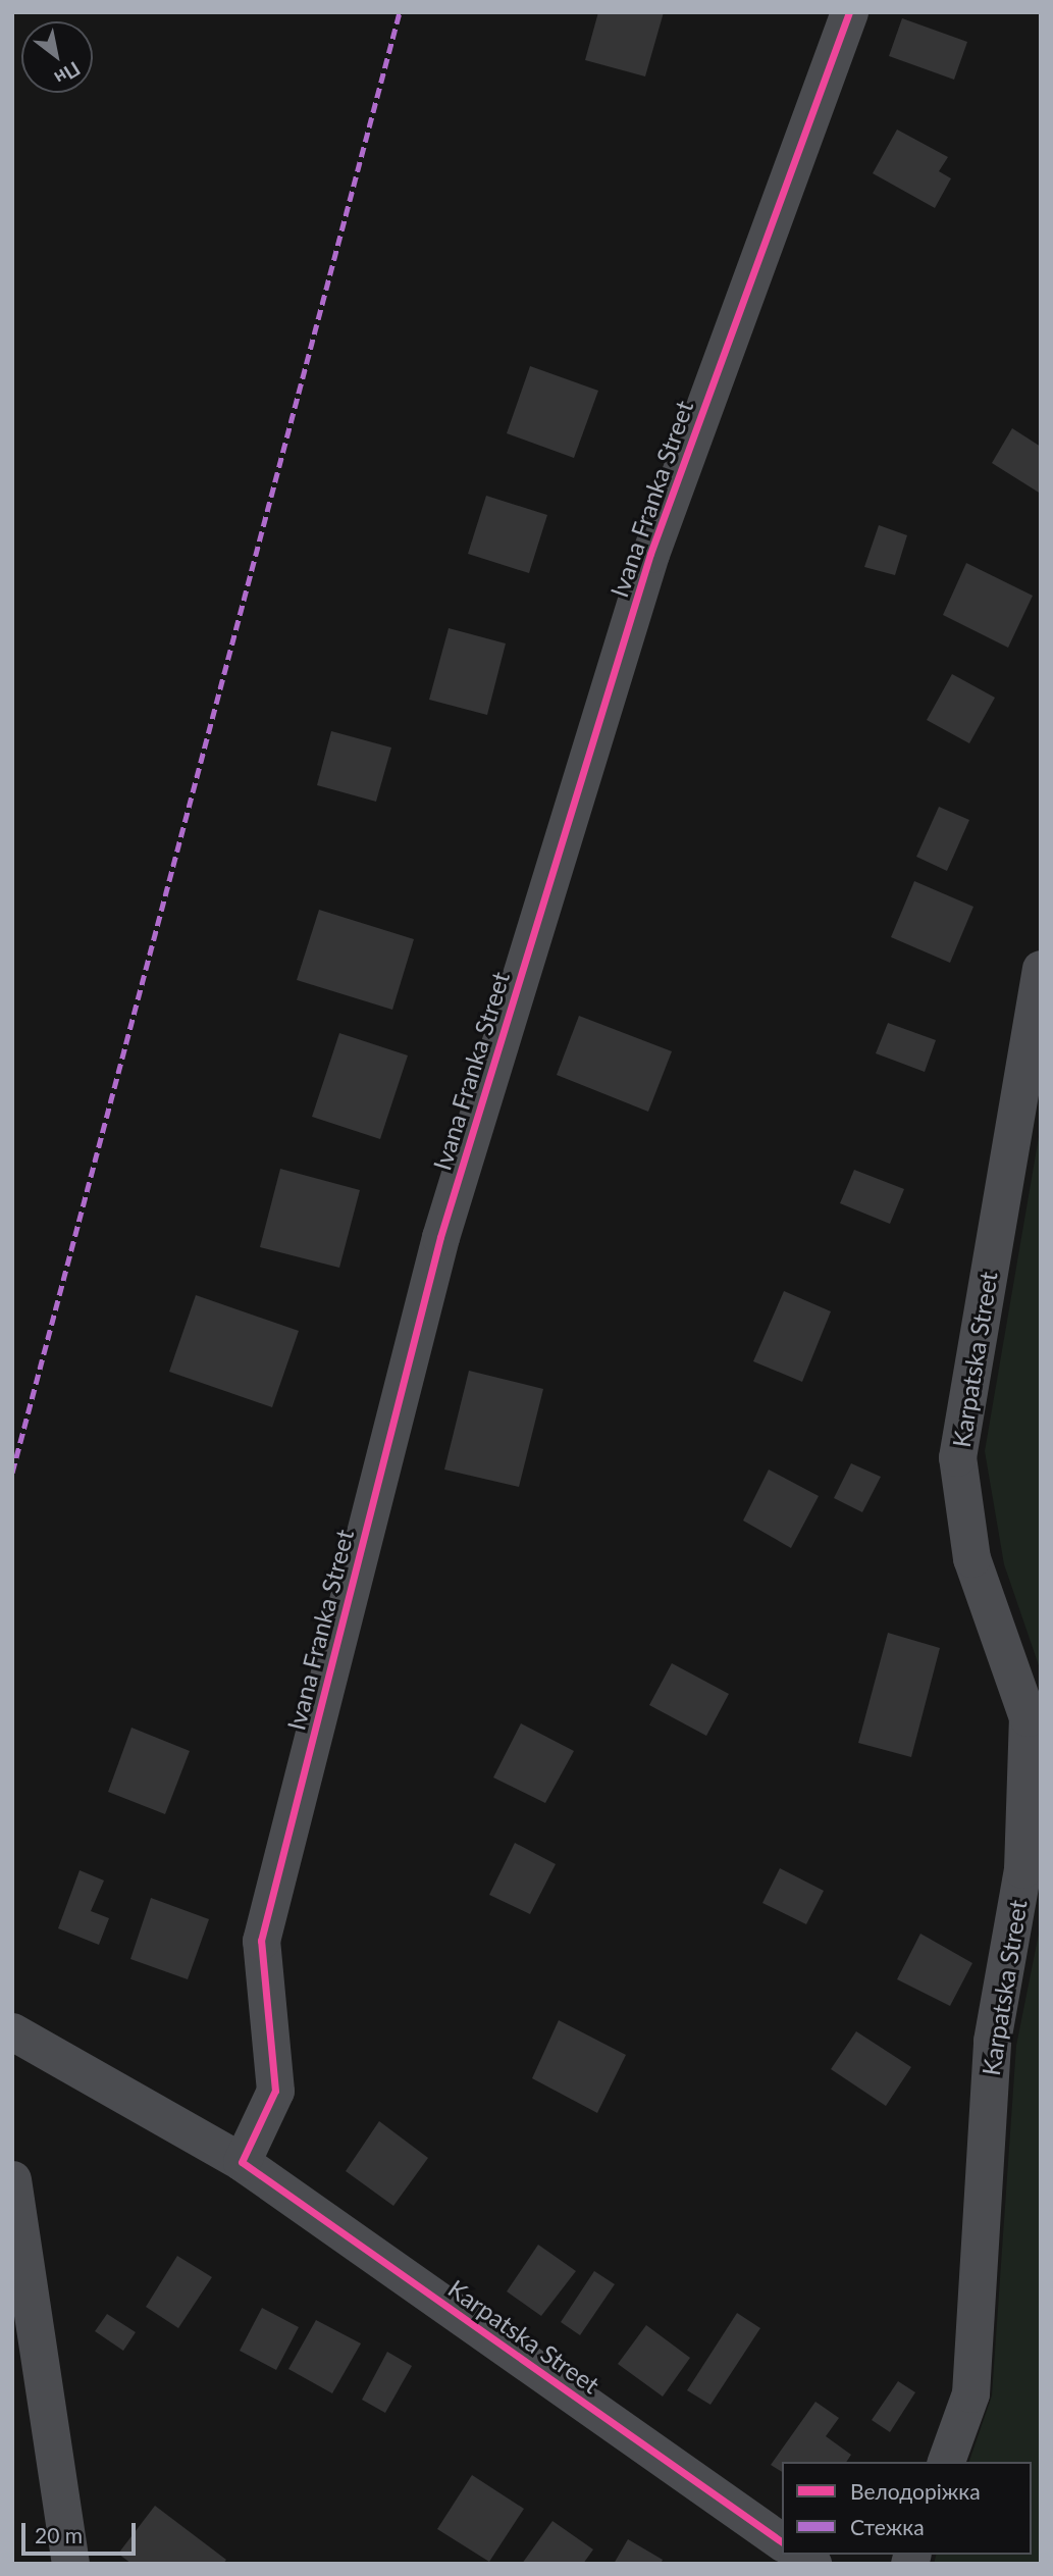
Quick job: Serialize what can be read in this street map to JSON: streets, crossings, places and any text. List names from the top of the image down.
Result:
{
  "streets": {
    "street": ["Ivana Franka Street", "Karpatska Street"]
  },
  "crossings": [
    ["Ivana Franka Street", "Karpatska Street"]
  ],
  "legend": ["Велодоріжка", "Стежка"],
  "scale_bar": "20 m",
  "north": "bottom right"
}
